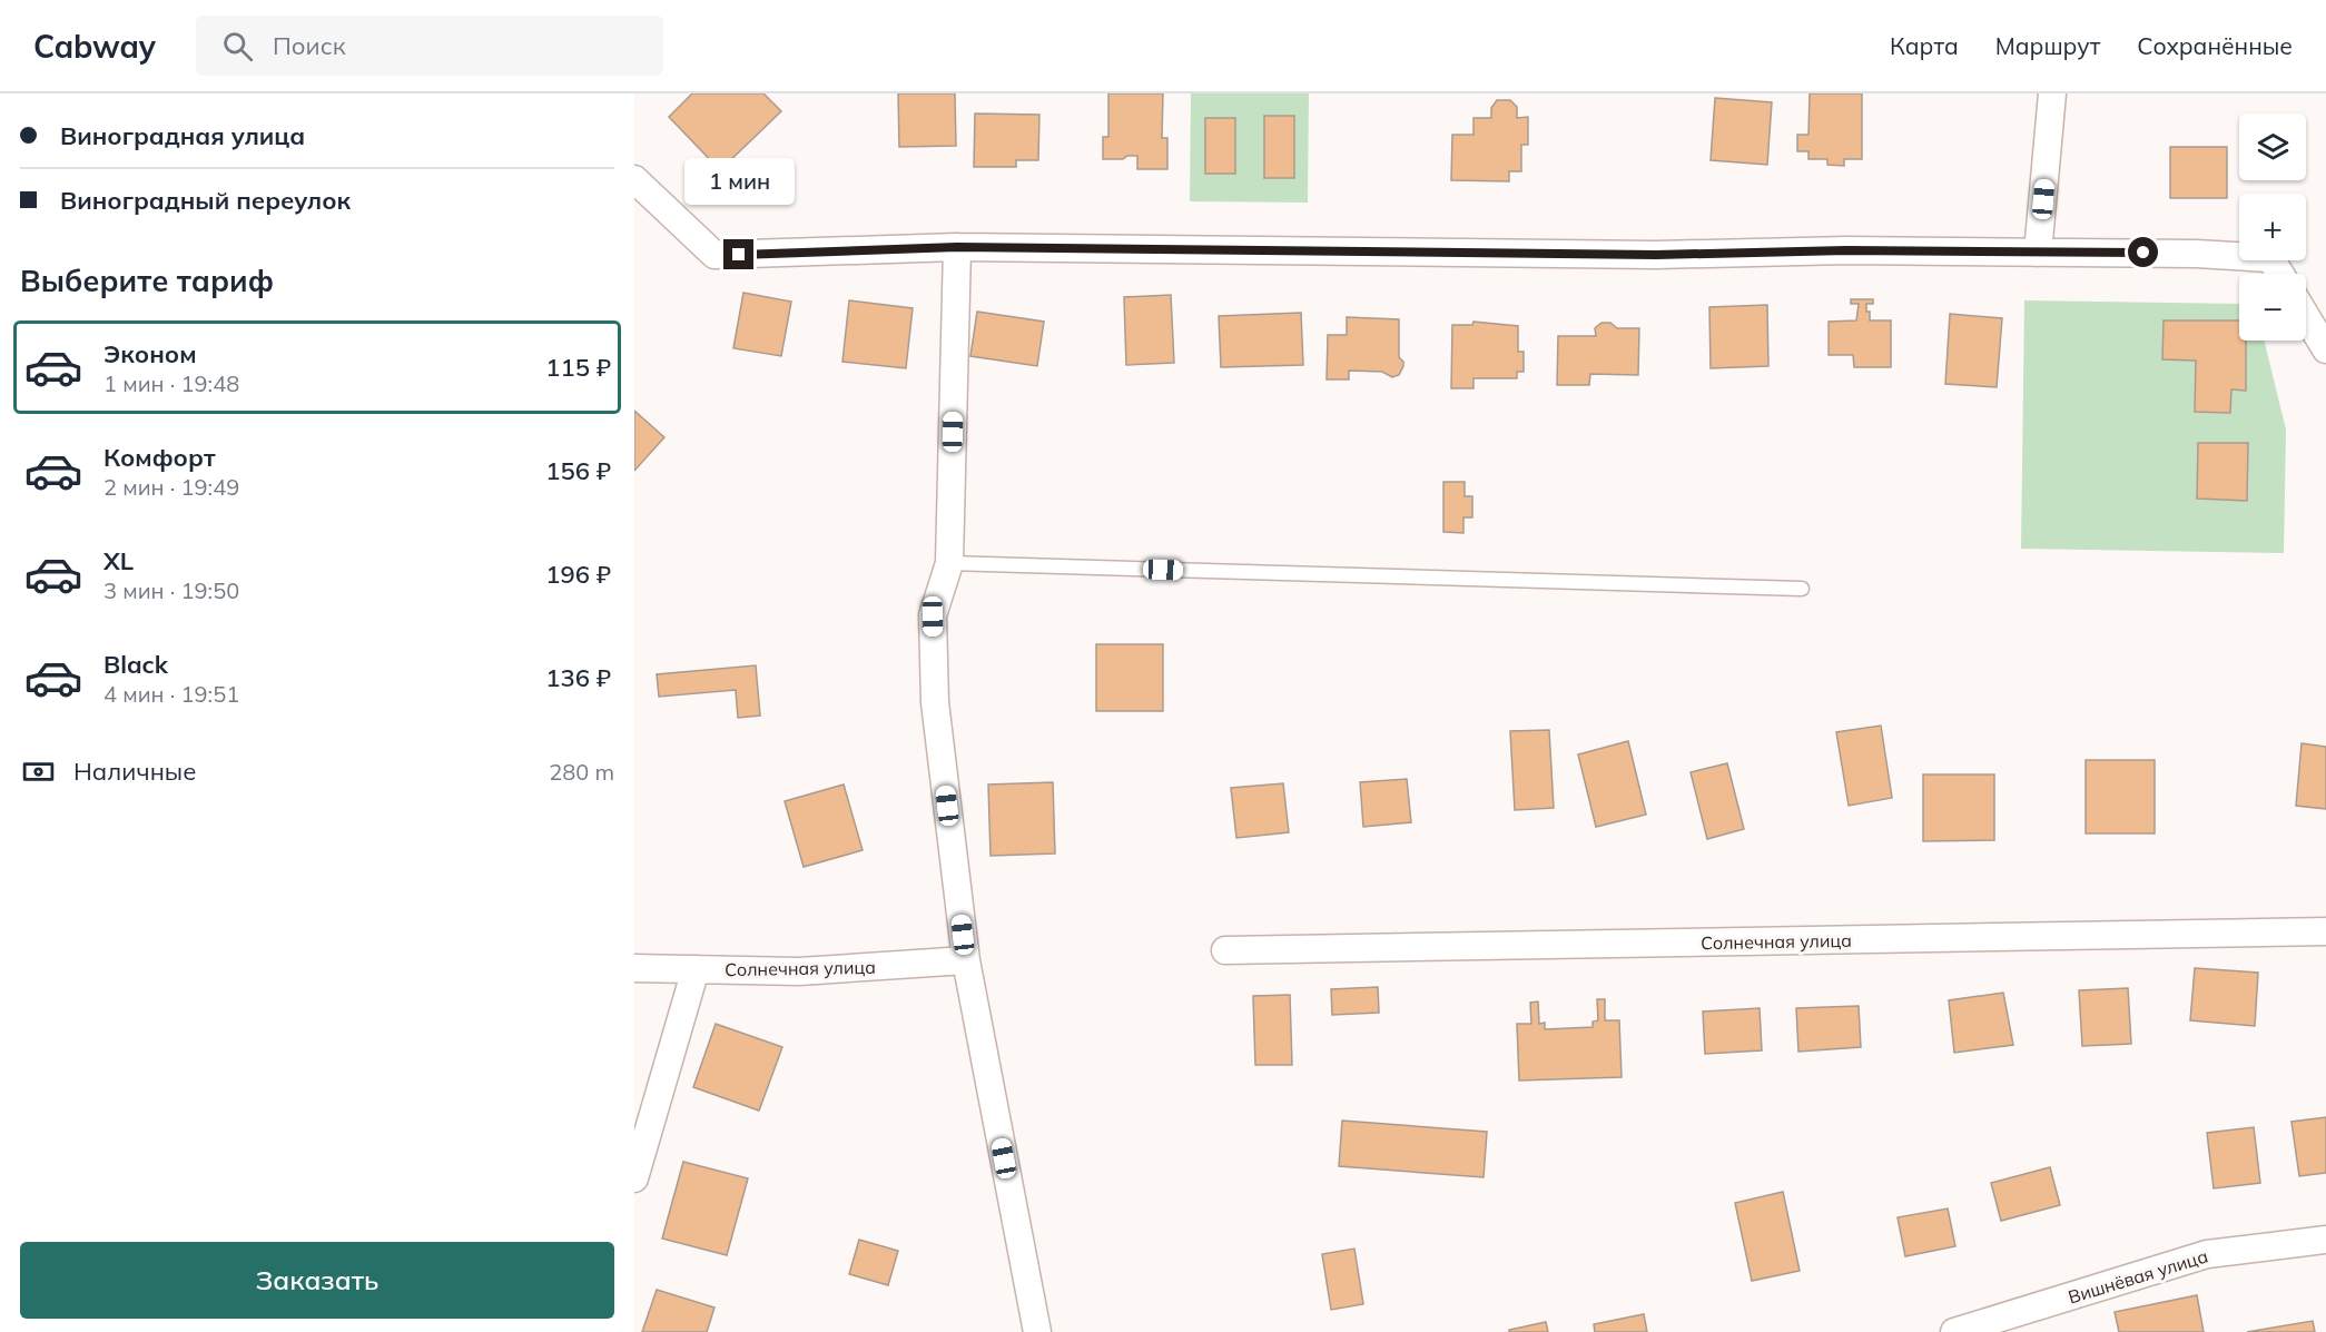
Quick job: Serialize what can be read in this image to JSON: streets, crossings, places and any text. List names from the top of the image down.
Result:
{
  "streets": {
    "street": ["Солнечная улица", "Вишнёвая улица"]
  },
  "page": {
    "header": "Cabway",
    "search": "Поиск",
    "nav": ["Карта", "Маршрут", "Сохранённые"],
    "banner": ["Виноградная улица", "Виноградный переулок"],
    "map_buttons": ["+", "−"],
    "bubble": "1 мин",
    "heading": "Выберите тариф",
    "list": [
      {
        "name": "Эконом",
        "note": "1 мин · 19:48",
        "value": "115 ₽"
      },
      {
        "name": "Комфорт",
        "note": "2 мин · 19:49",
        "value": "156 ₽"
      },
      {
        "name": "XL",
        "note": "3 мин · 19:50",
        "value": "196 ₽"
      },
      {
        "name": "Black",
        "note": "4 мин · 19:51",
        "value": "136 ₽"
      }
    ],
    "pay": ["Наличные", "280 m"],
    "buttons": "Заказать"
  }
}
